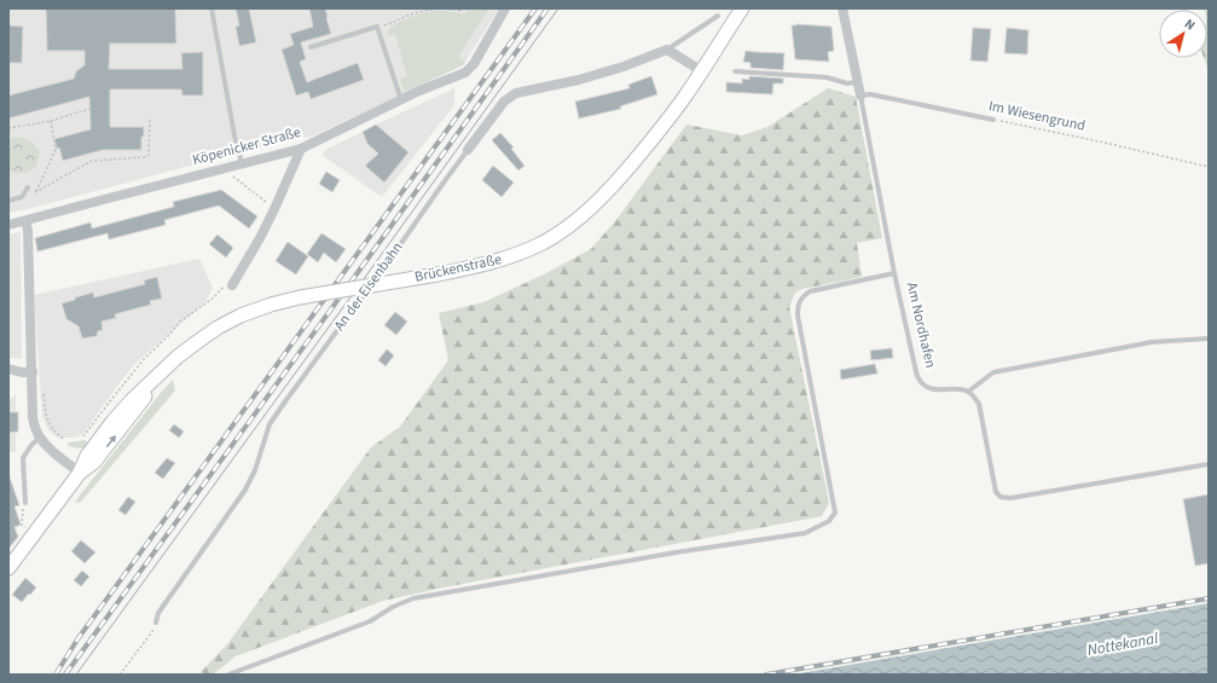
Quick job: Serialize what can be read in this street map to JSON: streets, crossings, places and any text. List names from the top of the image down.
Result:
{
  "streets": {
    "main road": ["Brückenstraße"],
    "street": ["Köpenicker Straße", "An der Eisenbahn", "Am Nordhafen"],
    "lane": ["Im Wiesengrund"]
  },
  "crossings": [
    ["Im Wiesengrund", "Am Nordhafen"]
  ],
  "water": ["Nottekanal"],
  "north": "top right"
}
